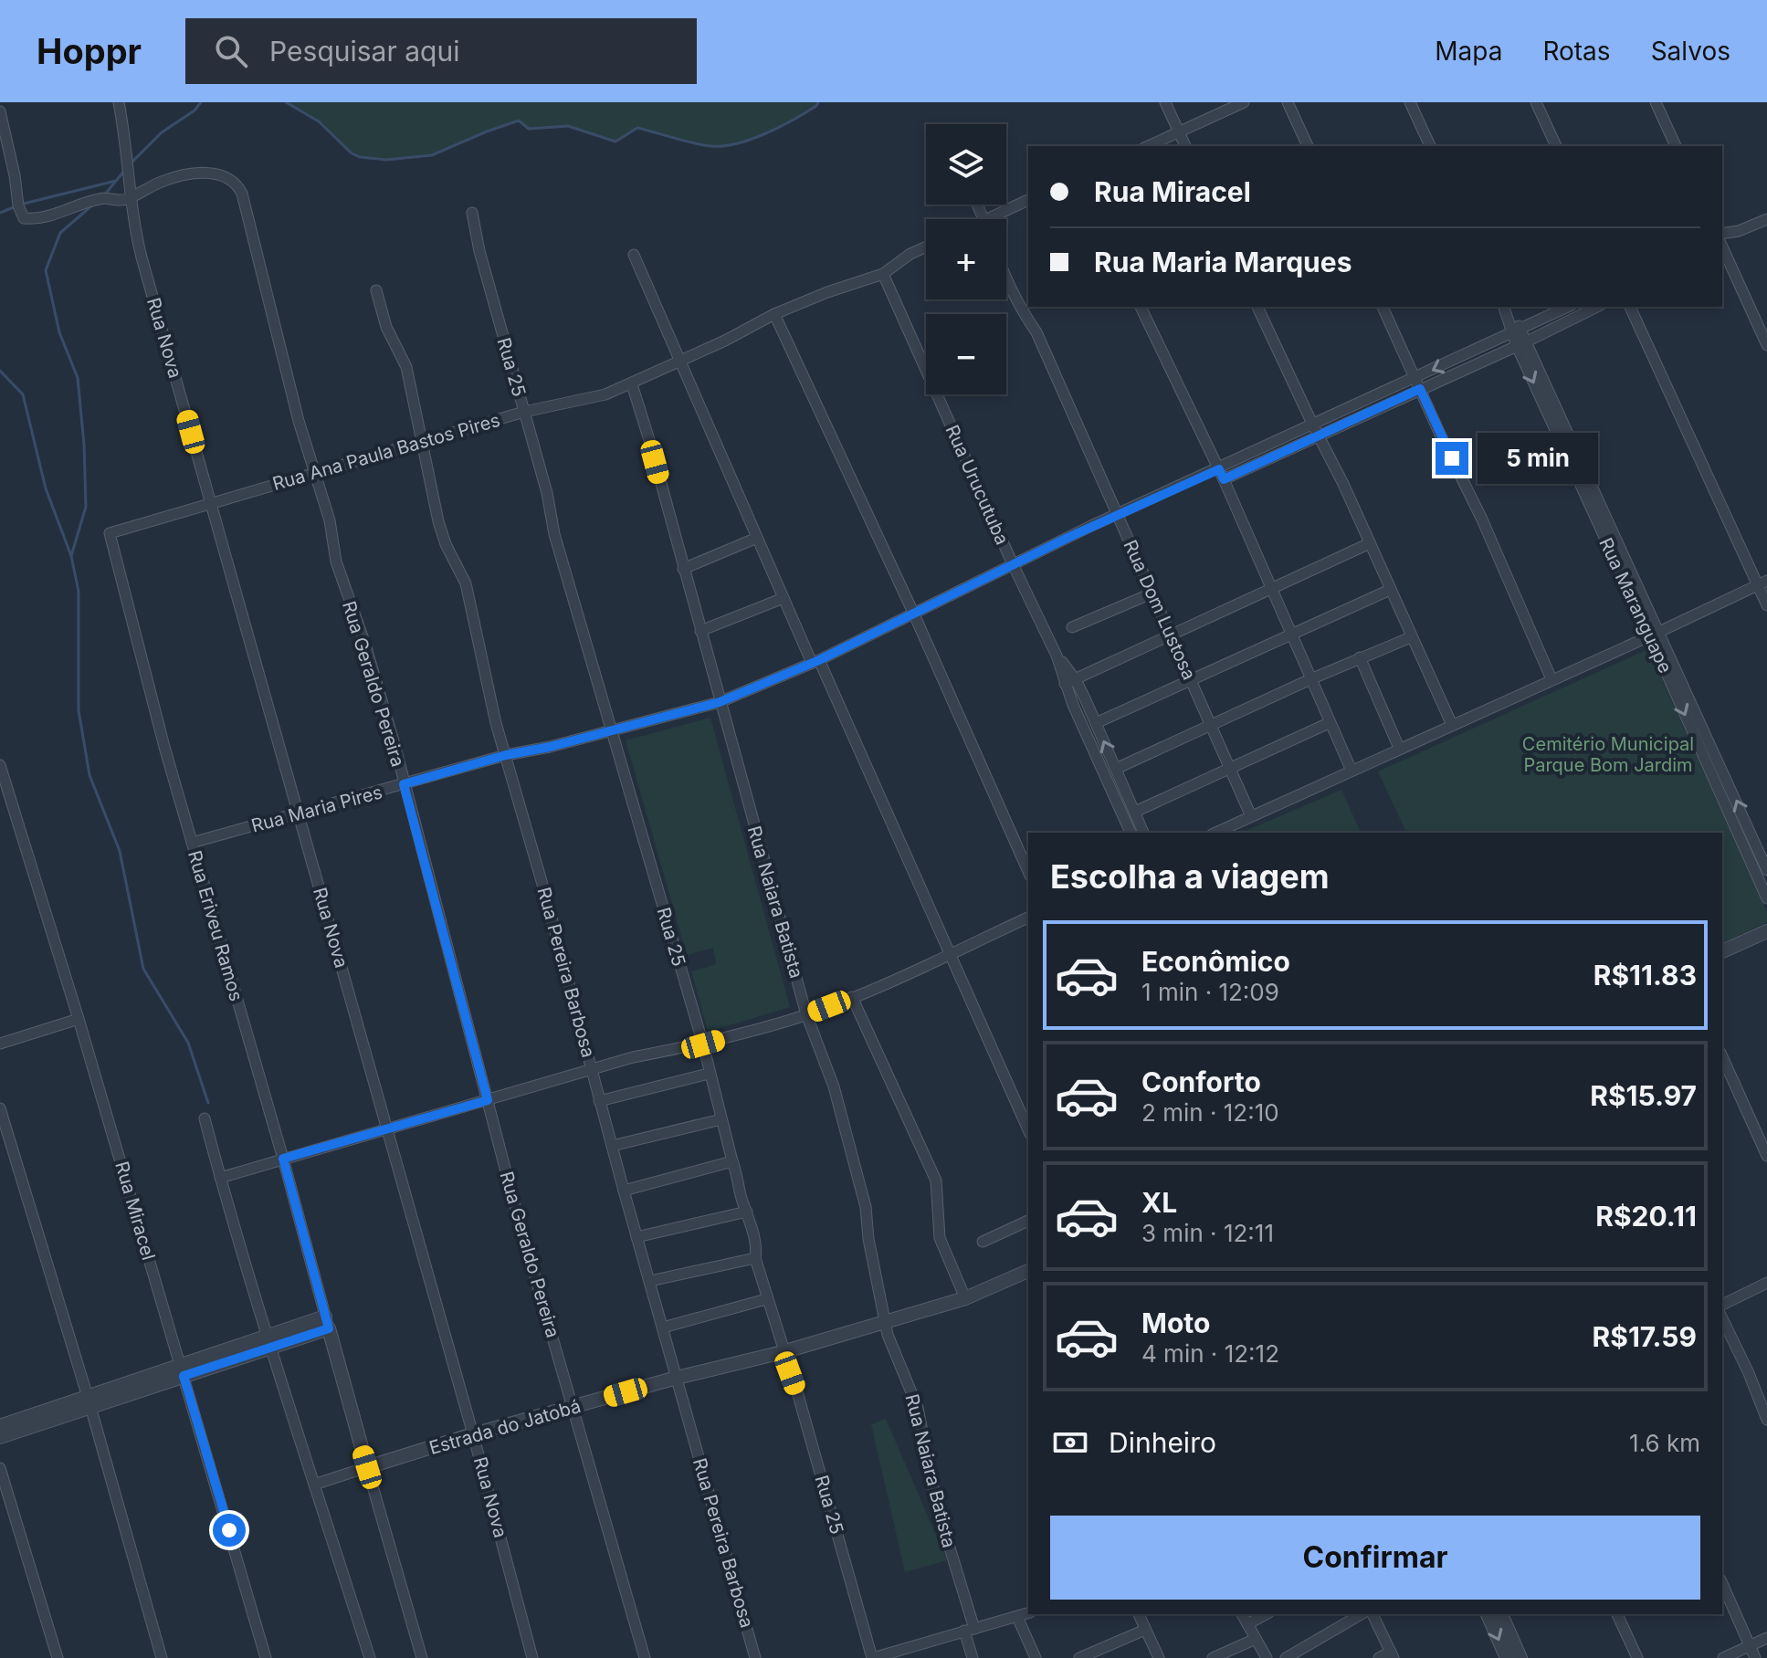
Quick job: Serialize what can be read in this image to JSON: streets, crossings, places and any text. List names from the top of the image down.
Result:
{
  "streets": {
    "street": [
      "Rua Nova",
      "Rua 25",
      "Rua Ana Paula Bastos Pires",
      "Rua Urucutuba",
      "Rua Maranguape",
      "Rua Dom Lustosa",
      "Rua Geraldo Pereira",
      "Rua Maria Pires",
      "Rua Naiara Batista",
      "Rua Eriveu Ramos",
      "Rua Pereira Barbosa",
      "Rua Miracel",
      "Estrada do Jatobá"
    ]
  },
  "crossings": [
    ["Rua Nova", "Rua Ana Paula Bastos Pires"],
    ["Rua Nova", "Rua Geraldo Pereira"],
    ["Rua Nova", "Rua Maria Pires"],
    ["Rua Nova", "Estrada do Jatobá"],
    ["Rua 25", "Rua Ana Paula Bastos Pires"],
    ["Rua 25", "Rua Maria Pires"],
    ["Rua 25", "Estrada do Jatobá"],
    ["Rua Ana Paula Bastos Pires", "Rua Urucutuba"],
    ["Rua Ana Paula Bastos Pires", "Rua Geraldo Pereira"],
    ["Rua Ana Paula Bastos Pires", "Rua Naiara Batista"],
    ["Rua Ana Paula Bastos Pires", "Rua Eriveu Ramos"],
    ["Rua Ana Paula Bastos Pires", "Rua Pereira Barbosa"],
    ["Rua Urucutuba", "Rua Maria Pires"],
    ["Rua Maranguape", "Rua Maria Pires"],
    ["Rua Dom Lustosa", "Rua Maria Pires"],
    ["Rua Geraldo Pereira", "Rua Maria Pires"],
    ["Rua Geraldo Pereira", "Estrada do Jatobá"],
    ["Rua Maria Pires", "Rua Naiara Batista"],
    ["Rua Maria Pires", "Rua Eriveu Ramos"],
    ["Rua Maria Pires", "Rua Pereira Barbosa"],
    ["Rua Naiara Batista", "Estrada do Jatobá"],
    ["Rua Eriveu Ramos", "Estrada do Jatobá"],
    ["Rua Pereira Barbosa", "Estrada do Jatobá"]
  ],
  "parks": ["Cemitério Municipal Parque Bom Jardim"],
  "page": {
    "header": "Hoppr",
    "search": "Pesquisar aqui",
    "nav": ["Mapa", "Rotas", "Salvos"],
    "map_buttons": ["+", "−"],
    "banner": ["Rua Miracel", "Rua Maria Marques"],
    "bubble": "5 min",
    "heading": "Escolha a viagem",
    "list": [
      {
        "name": "Econômico",
        "note": "1 min · 12:09",
        "value": "R$11.83"
      },
      {
        "name": "Conforto",
        "note": "2 min · 12:10",
        "value": "R$15.97"
      },
      {
        "name": "XL",
        "note": "3 min · 12:11",
        "value": "R$20.11"
      },
      {
        "name": "Moto",
        "note": "4 min · 12:12",
        "value": "R$17.59"
      }
    ],
    "pay": ["Dinheiro", "1.6 km"],
    "buttons": "Confirmar"
  }
}
